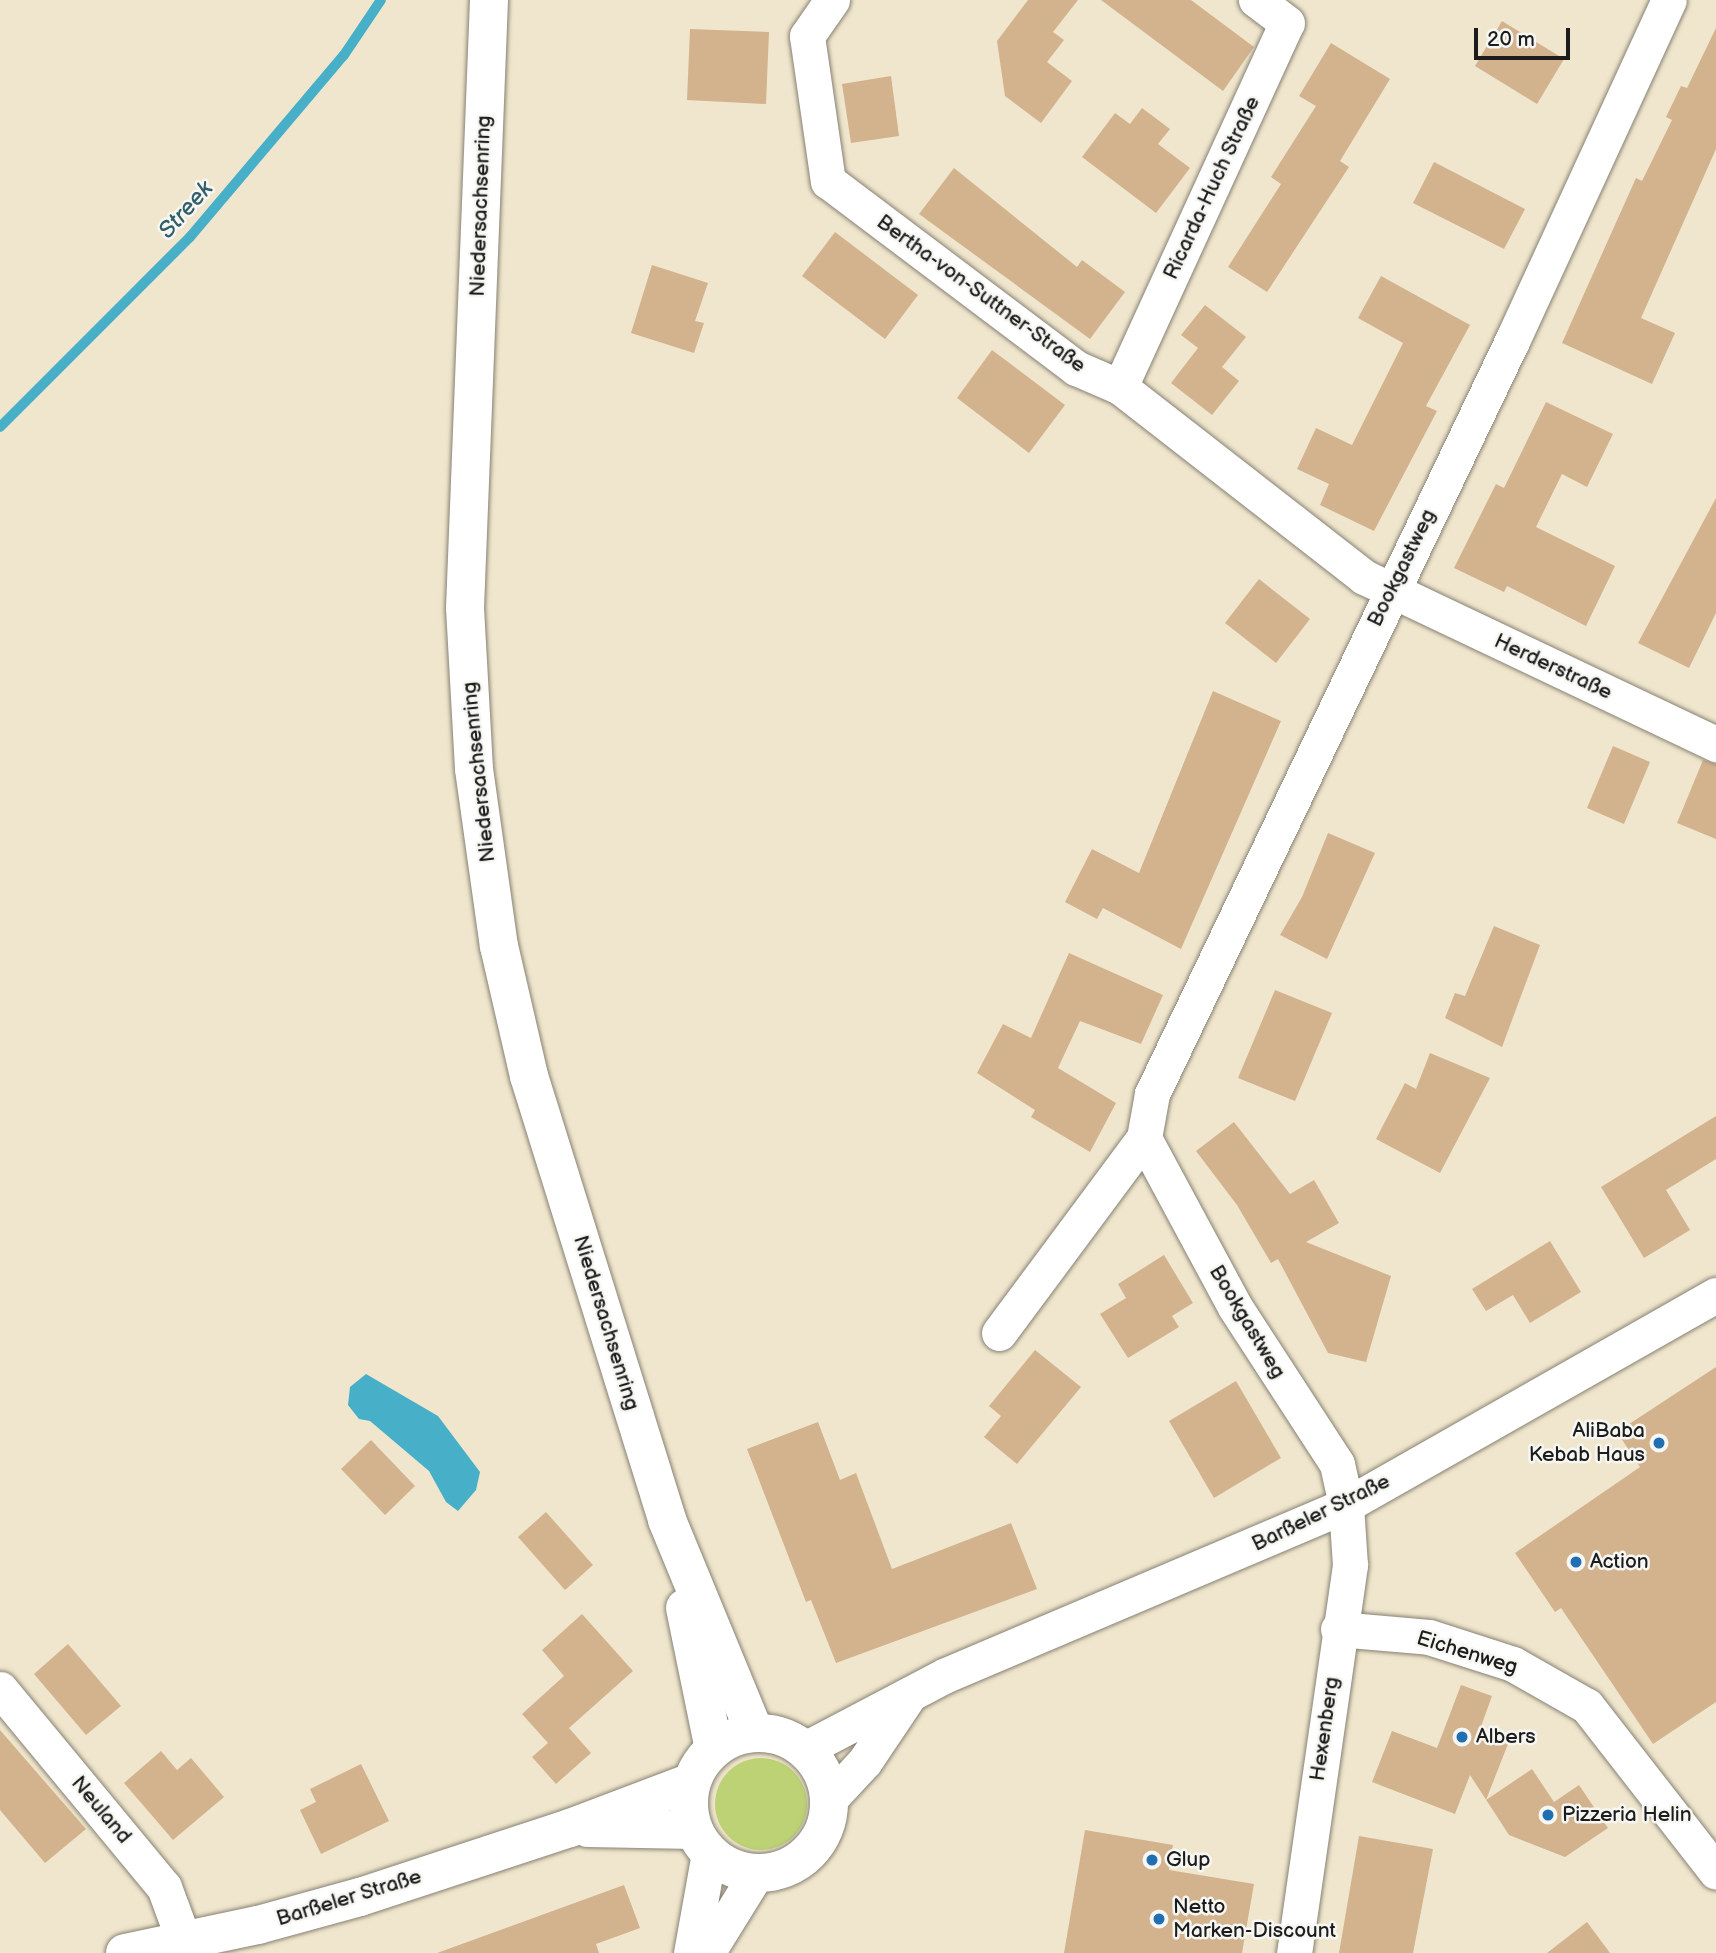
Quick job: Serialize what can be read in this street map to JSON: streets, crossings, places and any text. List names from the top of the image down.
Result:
{
  "streets": {
    "main road": ["Niedersachsenring", "Barßeler Straße"],
    "street": [
      "Ricarda-Huch Straße",
      "Bertha-von-Suttner-Straße",
      "Bookgastweg",
      "Herderstraße",
      "Eichenweg",
      "Hexenberg",
      "Neuland"
    ]
  },
  "crossings": [
    ["Ricarda-Huch Straße", "Bertha-von-Suttner-Straße"],
    ["Niedersachsenring", "Barßeler Straße"],
    ["Bertha-von-Suttner-Straße", "Bookgastweg"],
    ["Bertha-von-Suttner-Straße", "Herderstraße"],
    ["Bookgastweg", "Herderstraße"],
    ["Bookgastweg", "Barßeler Straße"],
    ["Bookgastweg", "Hexenberg"],
    ["Barßeler Straße", "Hexenberg"],
    ["Barßeler Straße", "Neuland"],
    ["Eichenweg", "Hexenberg"]
  ],
  "water": ["Streek"],
  "places": [
    "AliBaba Kebab Haus",
    "Action",
    "Albers",
    "Pizzeria Helin",
    "Glup",
    "Netto Marken-Discount"
  ],
  "scale_bar": "20 m"
}
